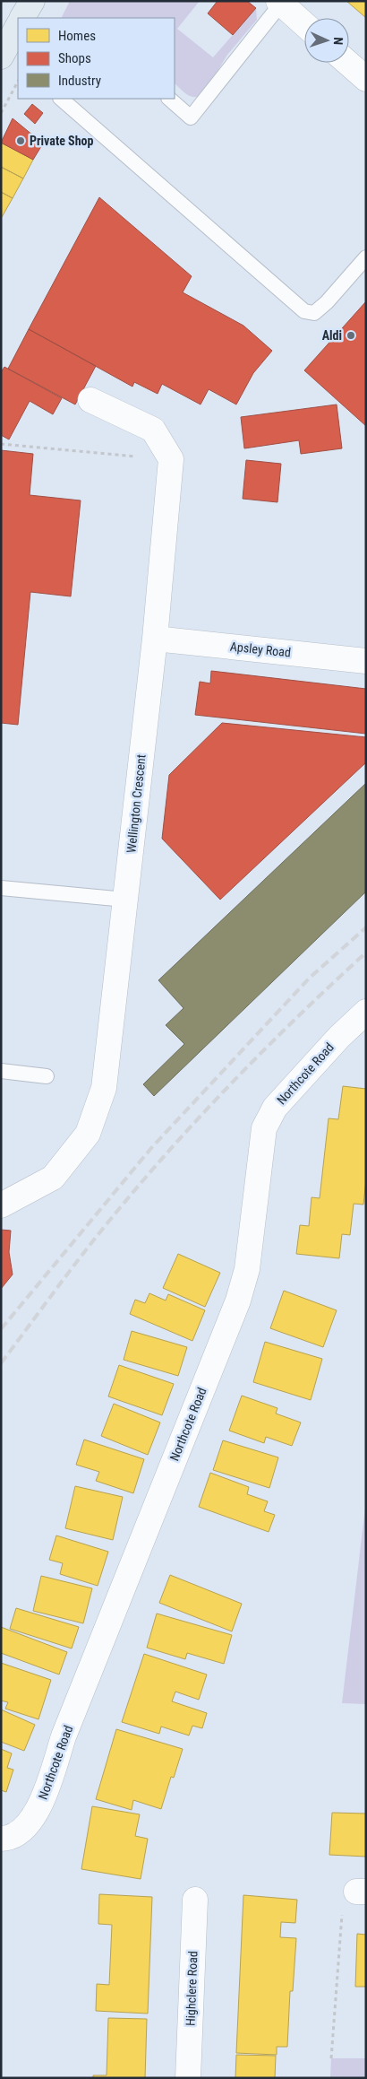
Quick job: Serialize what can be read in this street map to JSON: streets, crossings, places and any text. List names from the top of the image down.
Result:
{
  "streets": {
    "street": [
      "Apsley Road",
      "Wellington Crescent",
      "Northcote Road",
      "Highclere Road"
    ]
  },
  "crossings": [
    ["Apsley Road", "Wellington Crescent"]
  ],
  "places": ["Private Shop", "Aldi"],
  "legend": ["Homes", "Shops", "Industry"],
  "north": "right"
}
